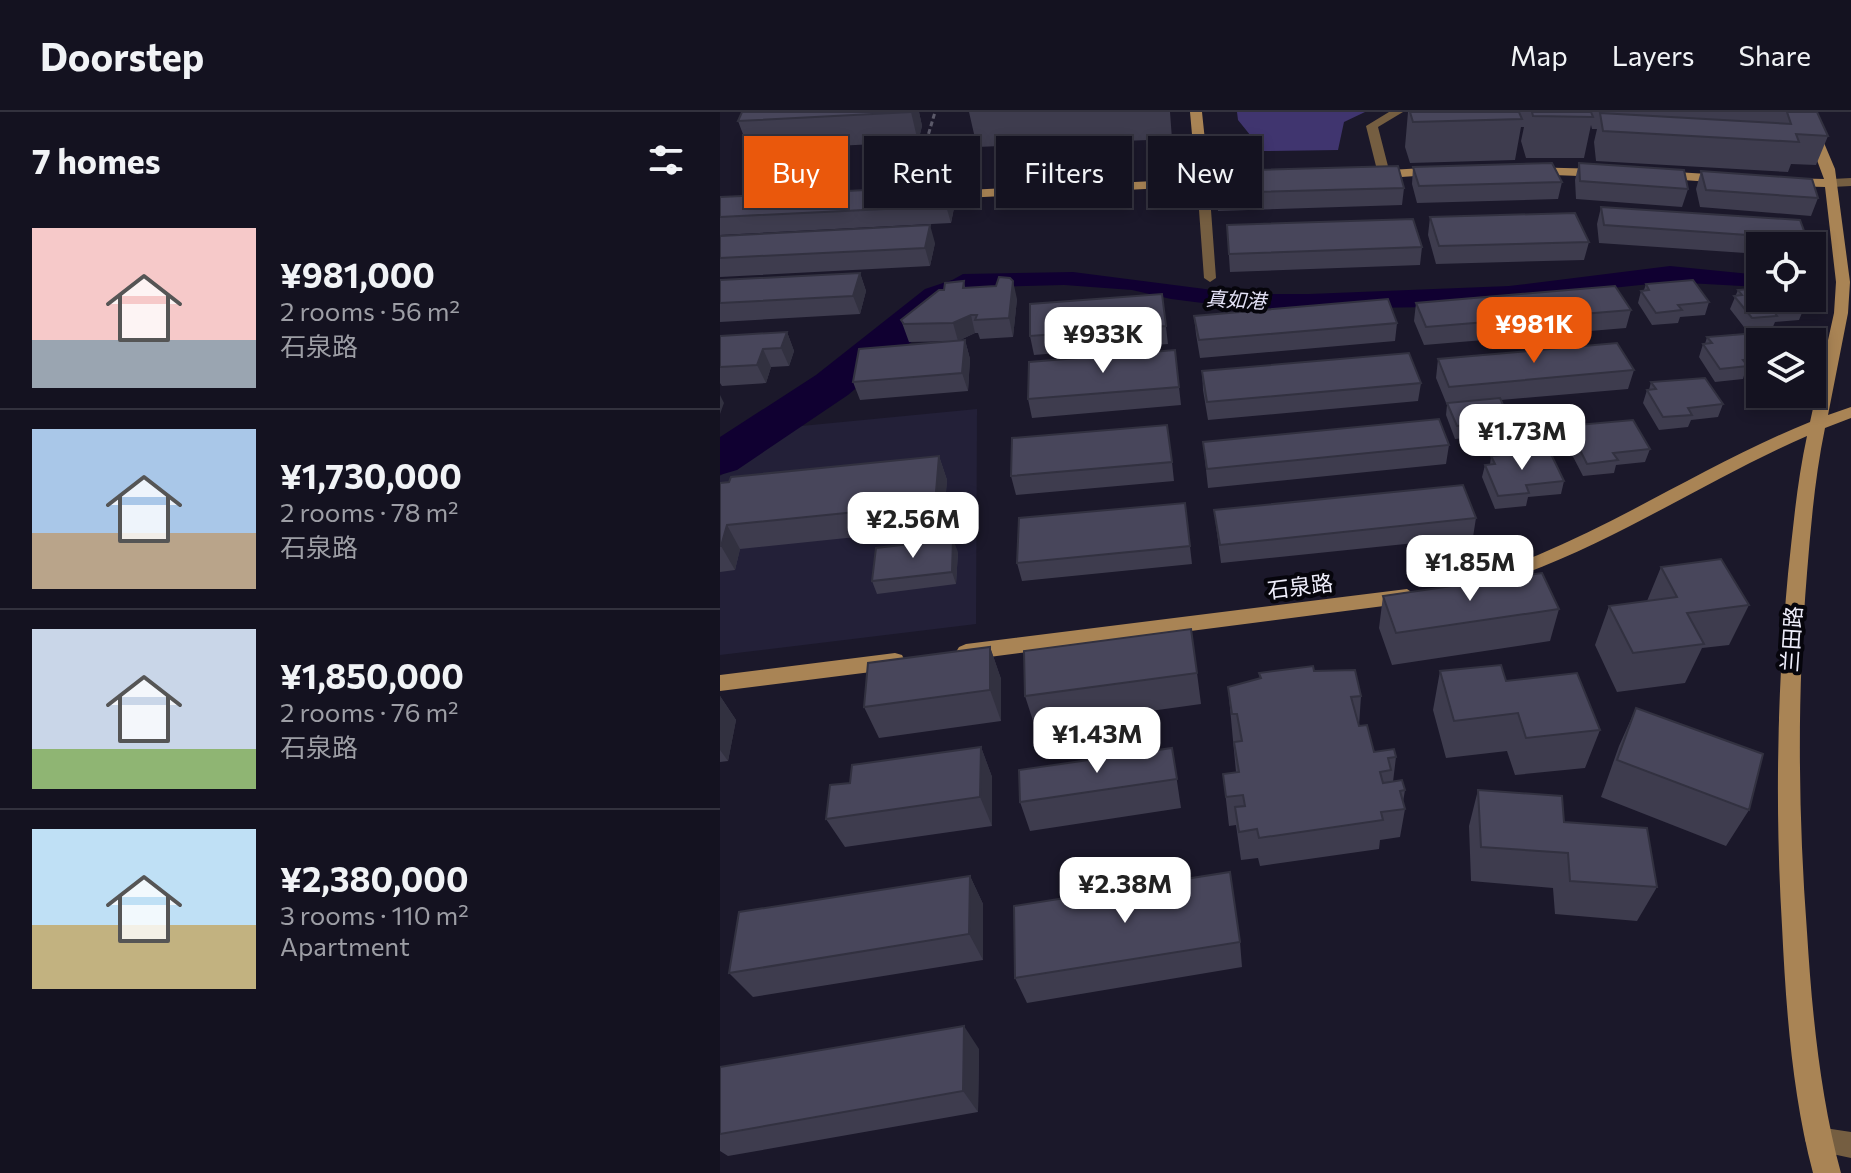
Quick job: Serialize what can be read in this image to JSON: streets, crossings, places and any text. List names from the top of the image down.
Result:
{
  "streets": {
    "street": ["石泉路", "兰田路"]
  },
  "crossings": [
    ["石泉路", "兰田路"]
  ],
  "water": ["真如港"],
  "page": {
    "header": "Doorstep",
    "nav": ["Map", "Layers", "Share"],
    "heading": "7 homes",
    "chip": [
      "Buy",
      "Rent",
      "Filters",
      "New"
    ],
    "list": [
      {
        "name": "¥981,000",
        "note": "2 rooms · 56 m² · 石泉路"
      },
      {
        "name": "¥1,730,000",
        "note": "2 rooms · 78 m² · 石泉路"
      },
      {
        "name": "¥1,850,000",
        "note": "2 rooms · 76 m² · 石泉路"
      },
      {
        "name": "¥2,380,000",
        "note": "3 rooms · 110 m² · Apartment"
      }
    ],
    "price": [
      "¥981K",
      "¥933K",
      "¥1.73M",
      "¥2.56M",
      "¥1.85M",
      "¥1.43M",
      "¥2.38M"
    ]
  }
}
